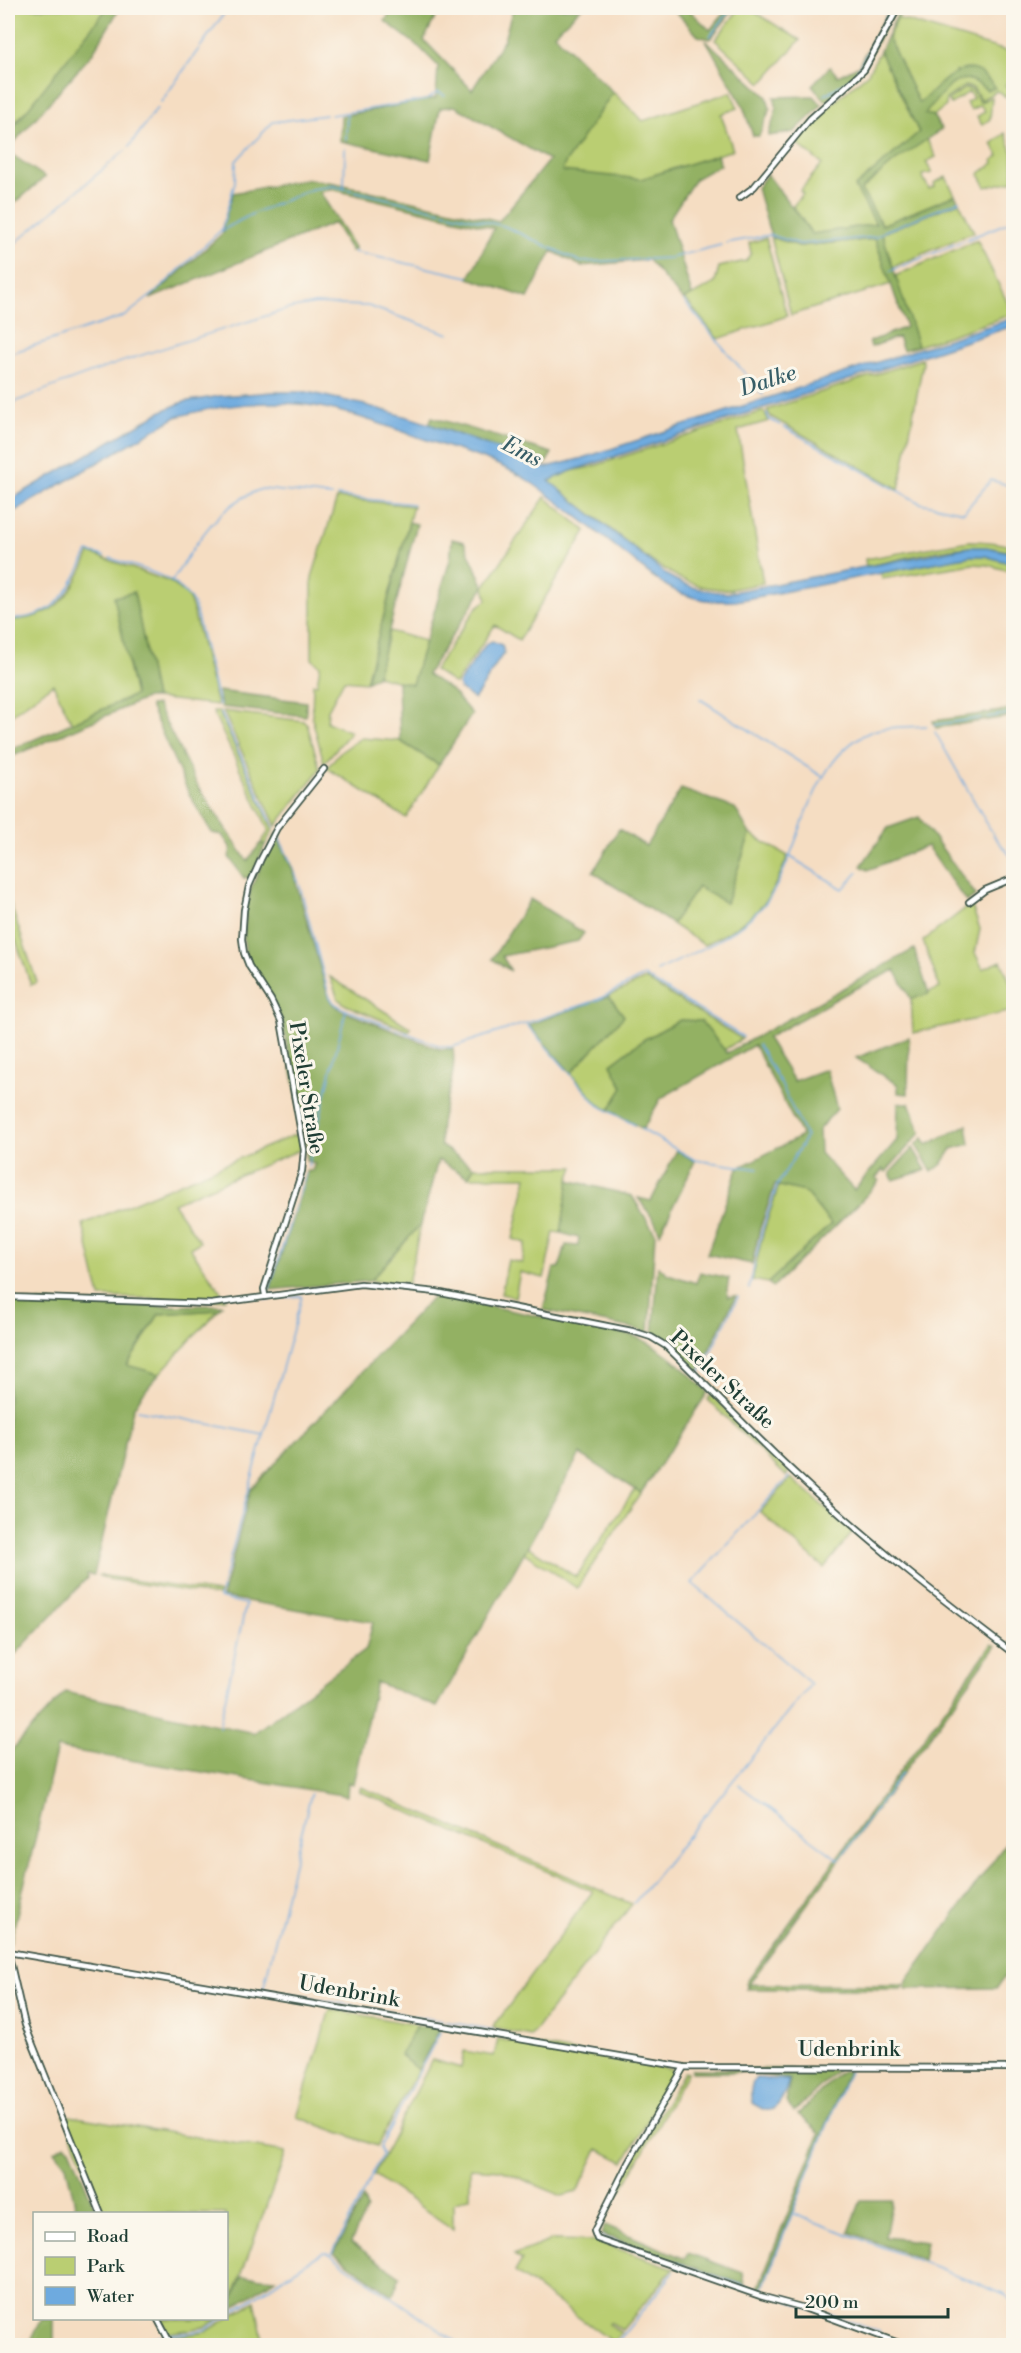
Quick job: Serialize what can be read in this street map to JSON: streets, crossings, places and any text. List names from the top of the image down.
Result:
{
  "streets": {
    "street": ["Pixeler Straße", "Udenbrink"]
  },
  "water": ["Dalke", "Ems"],
  "legend": ["Road", "Park", "Water"],
  "scale_bar": "200 m"
}
